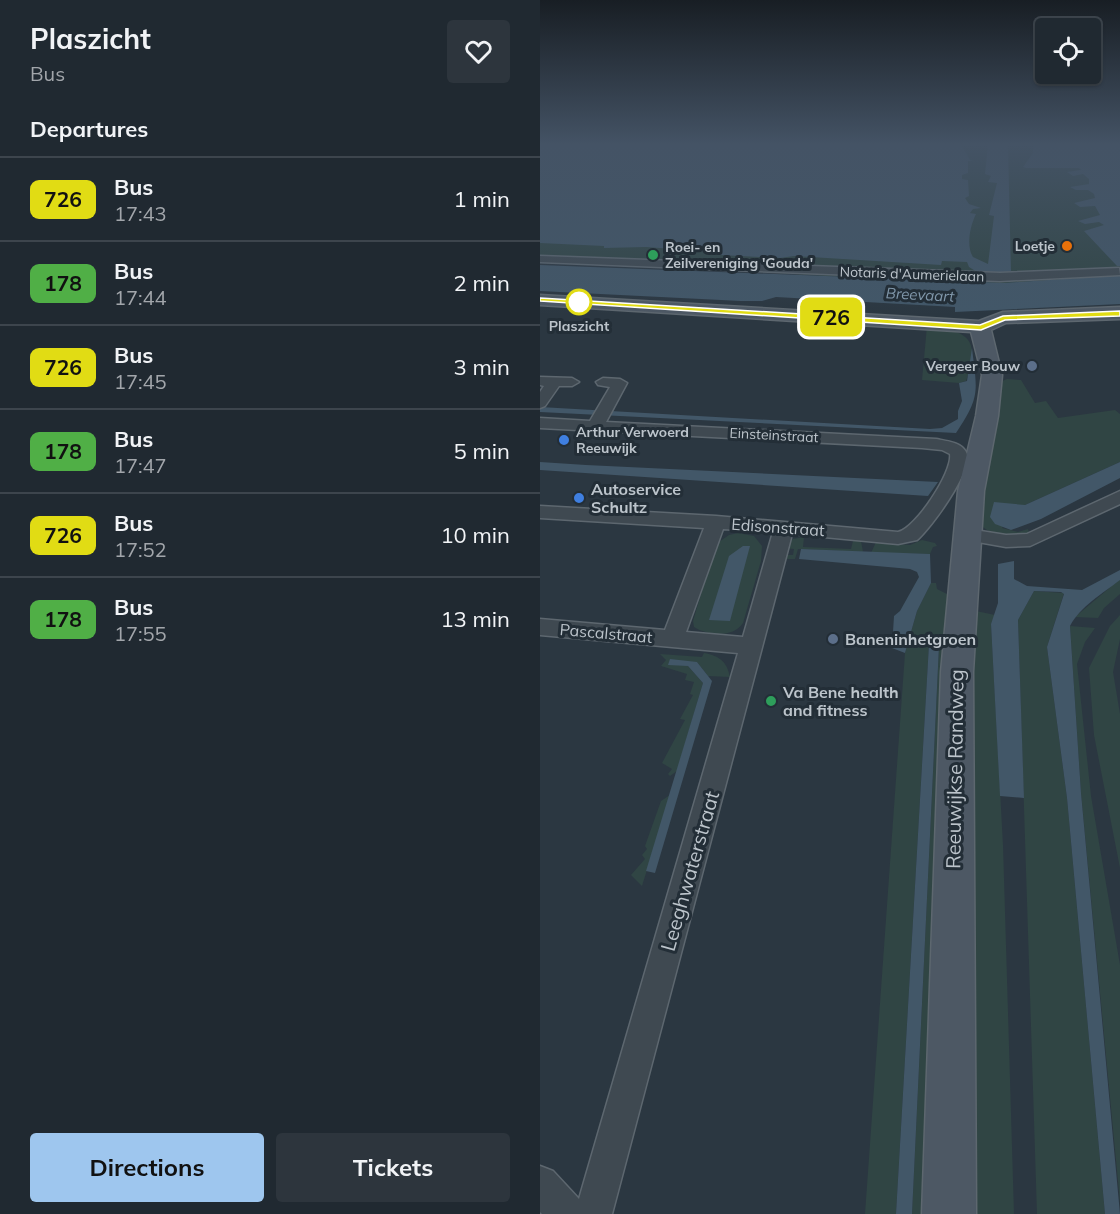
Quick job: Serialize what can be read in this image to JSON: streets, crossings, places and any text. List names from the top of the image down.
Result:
{
  "streets": {
    "main road": ["Reeuwijkse Randweg"],
    "street": [
      "Notaris d'Aumerielaan",
      "Einsteinstraat",
      "Edisonstraat",
      "Pascalstraat",
      "Leeghwaterstraat"
    ]
  },
  "crossings": [
    ["Einsteinstraat", "Edisonstraat"],
    ["Edisonstraat", "Pascalstraat"],
    ["Edisonstraat", "Leeghwaterstraat"],
    ["Pascalstraat", "Leeghwaterstraat"]
  ],
  "water": ["Breevaart"],
  "places": [
    "Loetje",
    "Roei- en Zeilvereniging 'Gouda'",
    "Plaszicht",
    "Vergeer Bouw",
    "Arthur Verwoerd Reeuwijk",
    "Autoservice Schultz",
    "Baneninhetgroen",
    "Va Bene health and fitness"
  ],
  "lines": ["bus line 726"],
  "page": {
    "heading": [
      ["Plaszicht", "Bus"],
      "Departures"
    ],
    "on_map": "726",
    "list": [
      {
        "mark": "726",
        "name": "Bus",
        "note": "17:43",
        "value": "1 min"
      },
      {
        "mark": "178",
        "name": "Bus",
        "note": "17:44",
        "value": "2 min"
      },
      {
        "mark": "726",
        "name": "Bus",
        "note": "17:45",
        "value": "3 min"
      },
      {
        "mark": "178",
        "name": "Bus",
        "note": "17:47",
        "value": "5 min"
      },
      {
        "mark": "726",
        "name": "Bus",
        "note": "17:52",
        "value": "10 min"
      },
      {
        "mark": "178",
        "name": "Bus",
        "note": "17:55",
        "value": "13 min"
      }
    ],
    "buttons": ["Directions", "Tickets"]
  }
}
